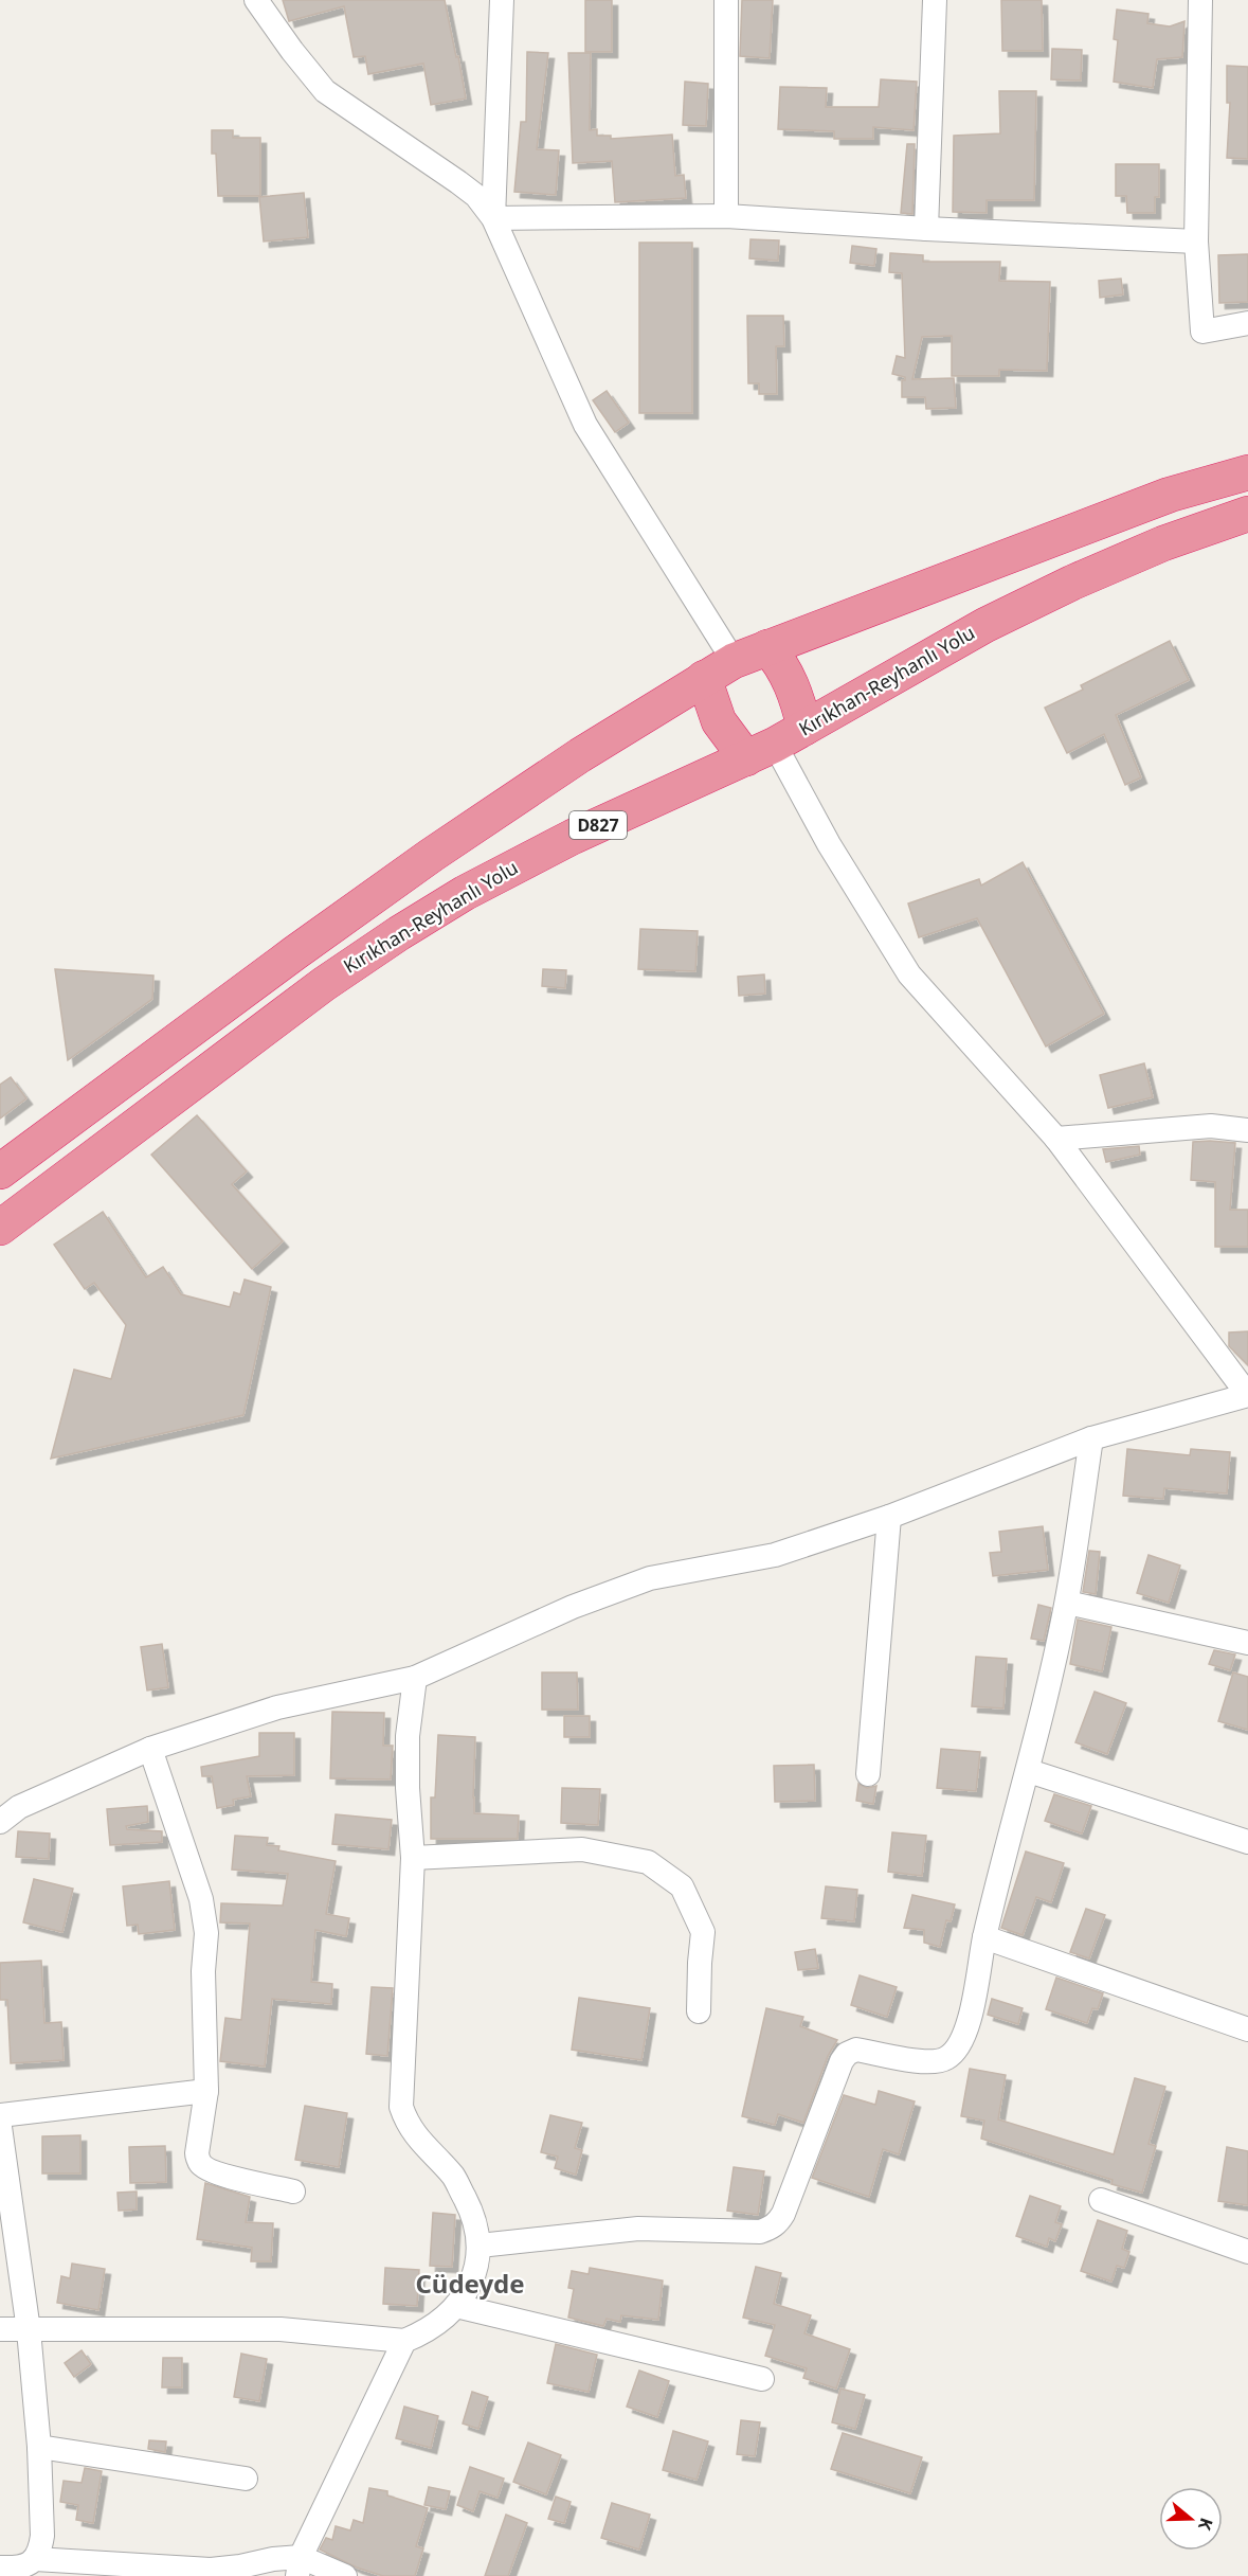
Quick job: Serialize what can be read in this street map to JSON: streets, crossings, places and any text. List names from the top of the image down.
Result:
{
  "streets": {
    "highway": ["Kırıkhan-Reyhanlı Yolu", "D827"]
  },
  "districts": ["Cüdeyde"],
  "north": "right"
}
